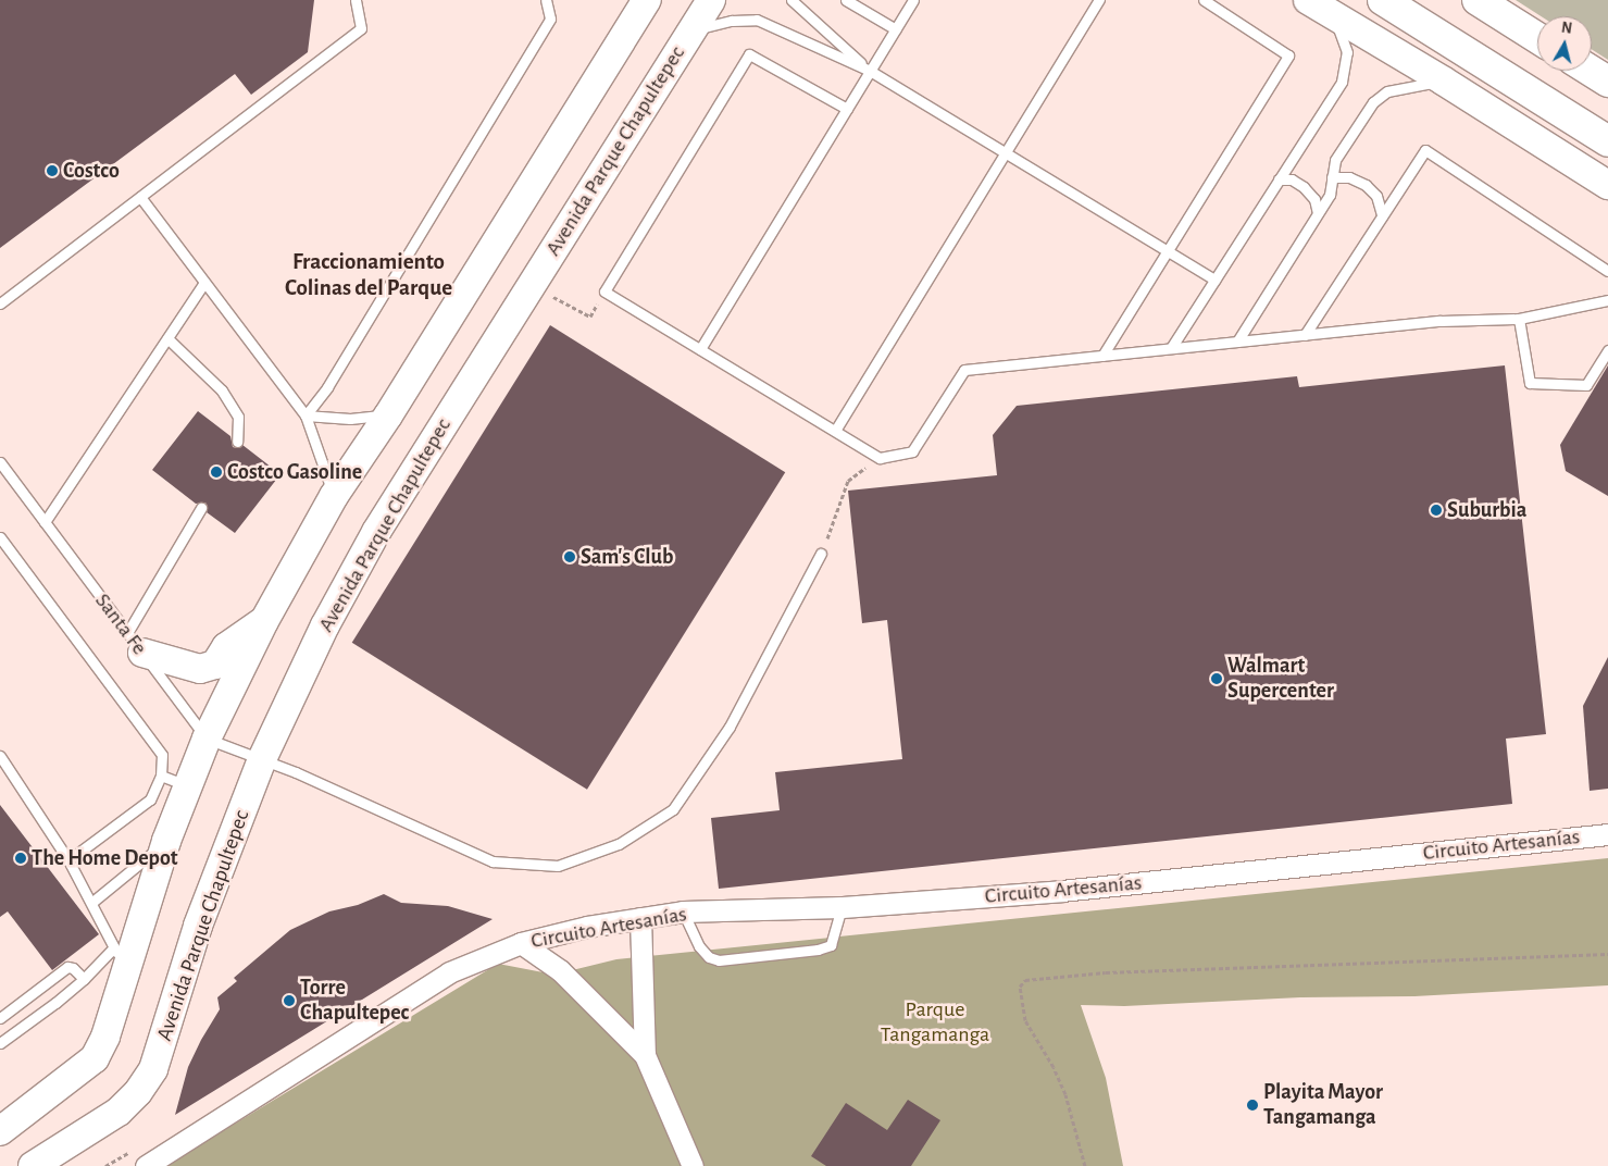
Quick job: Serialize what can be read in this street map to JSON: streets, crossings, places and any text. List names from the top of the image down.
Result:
{
  "streets": {
    "main road": ["Avenida Parque Chapultepec"],
    "street": ["Circuito Artesanías"],
    "lane": ["Santa Fe"]
  },
  "districts": ["Fraccionamiento Colinas del Parque"],
  "parks": ["Parque Tangamanga"],
  "places": [
    "Costco",
    "Costco Gasoline",
    "Suburbia",
    "Sam's Club",
    "Walmart Supercenter",
    "The Home Depot",
    "Torre Chapultepec",
    "Playita Mayor Tangamanga"
  ],
  "north": "top"
}
